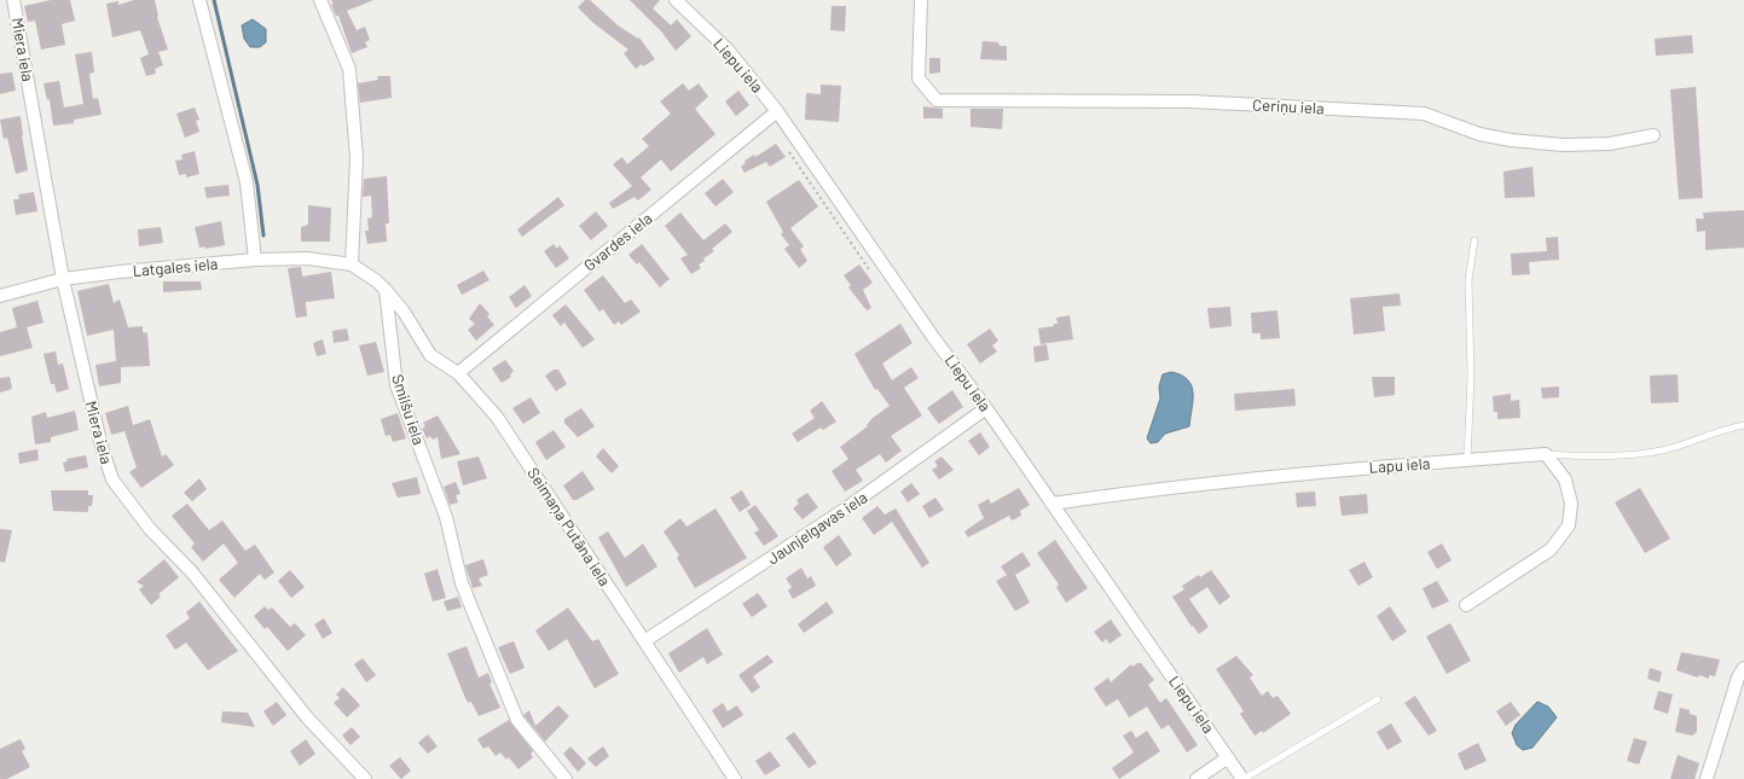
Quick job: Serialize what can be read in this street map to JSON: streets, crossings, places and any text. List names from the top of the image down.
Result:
{
  "streets": {
    "street": [
      "Miera iela",
      "Liepu iela",
      "Ceriņu iela",
      "Gvardes iela",
      "Latgales iela",
      "Smilšu iela",
      "Lapu iela",
      "Seimaņa Putāna iela",
      "Jaunjelgavas iela"
    ]
  },
  "crossings": [
    ["Miera iela", "Latgales iela"],
    ["Liepu iela", "Gvardes iela"],
    ["Liepu iela", "Lapu iela"],
    ["Liepu iela", "Jaunjelgavas iela"],
    ["Gvardes iela", "Seimaņa Putāna iela"],
    ["Smilšu iela", "Seimaņa Putāna iela"],
    ["Seimaņa Putāna iela", "Jaunjelgavas iela"]
  ]
}
